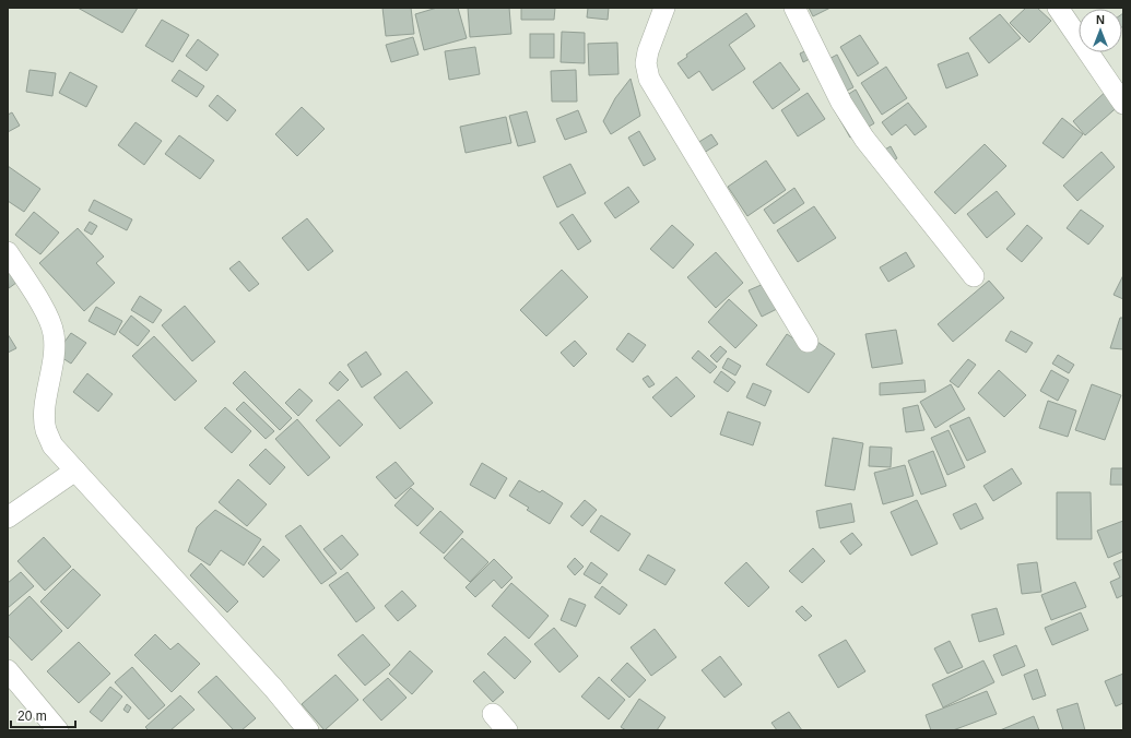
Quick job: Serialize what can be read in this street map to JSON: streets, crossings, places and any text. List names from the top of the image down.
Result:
{
  "scale_bar": "20 m",
  "north": "top"
}
